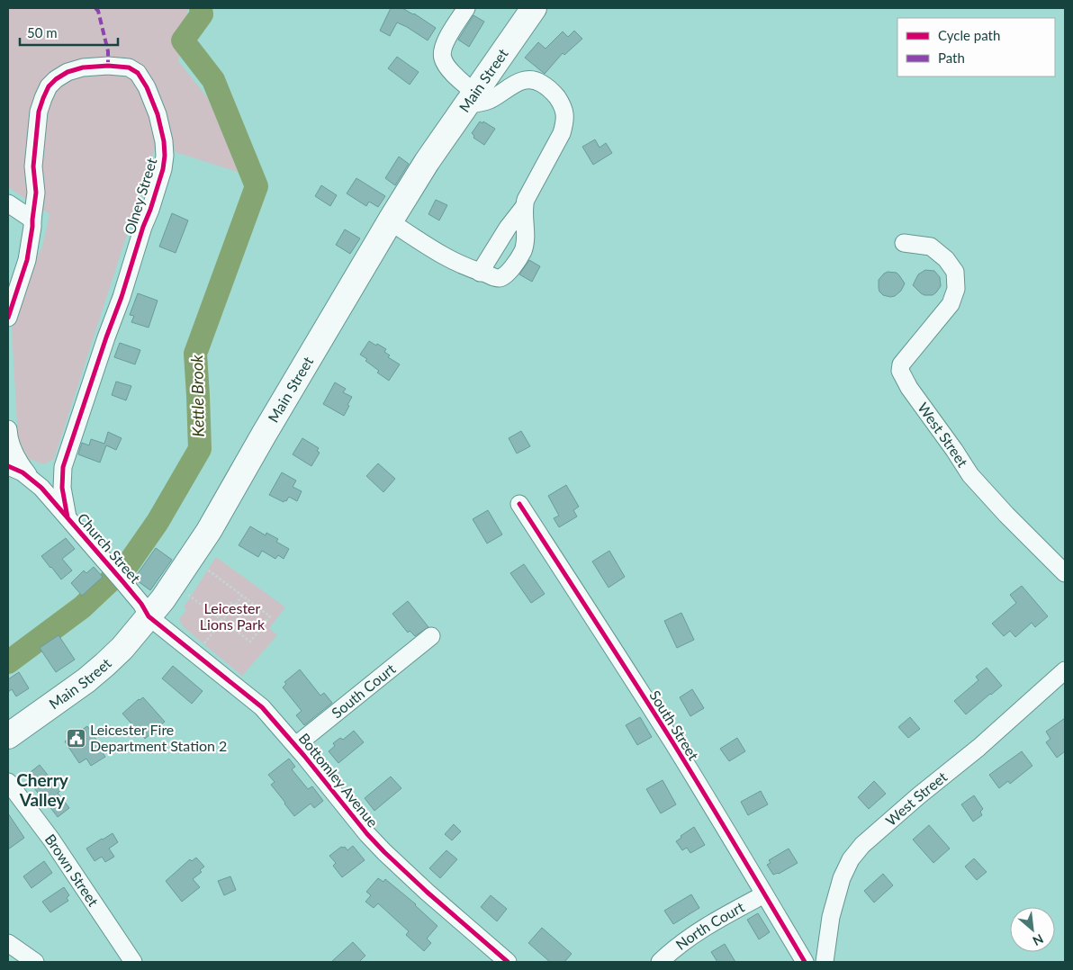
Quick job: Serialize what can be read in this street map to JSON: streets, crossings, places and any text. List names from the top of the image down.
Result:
{
  "streets": {
    "highway": ["Main Street"],
    "street": [
      "Olney Street",
      "West Street",
      "Church Street",
      "South Court",
      "South Street",
      "Bottomley Avenue",
      "Brown Street",
      "North Court"
    ]
  },
  "crossings": [
    ["Main Street", "Church Street"],
    ["Main Street", "Bottomley Avenue"],
    ["Olney Street", "Church Street"],
    ["Church Street", "Bottomley Avenue"],
    ["South Court", "Bottomley Avenue"],
    ["South Street", "North Court"]
  ],
  "districts": ["Cherry Valley"],
  "water": ["Kettle Brook"],
  "parks": ["Leicester Lions Park"],
  "places": {
    "public building": ["Leicester Fire Department Station 2"]
  },
  "legend": ["Cycle path", "Path"],
  "scale_bar": "50 m",
  "north": "bottom right"
}
